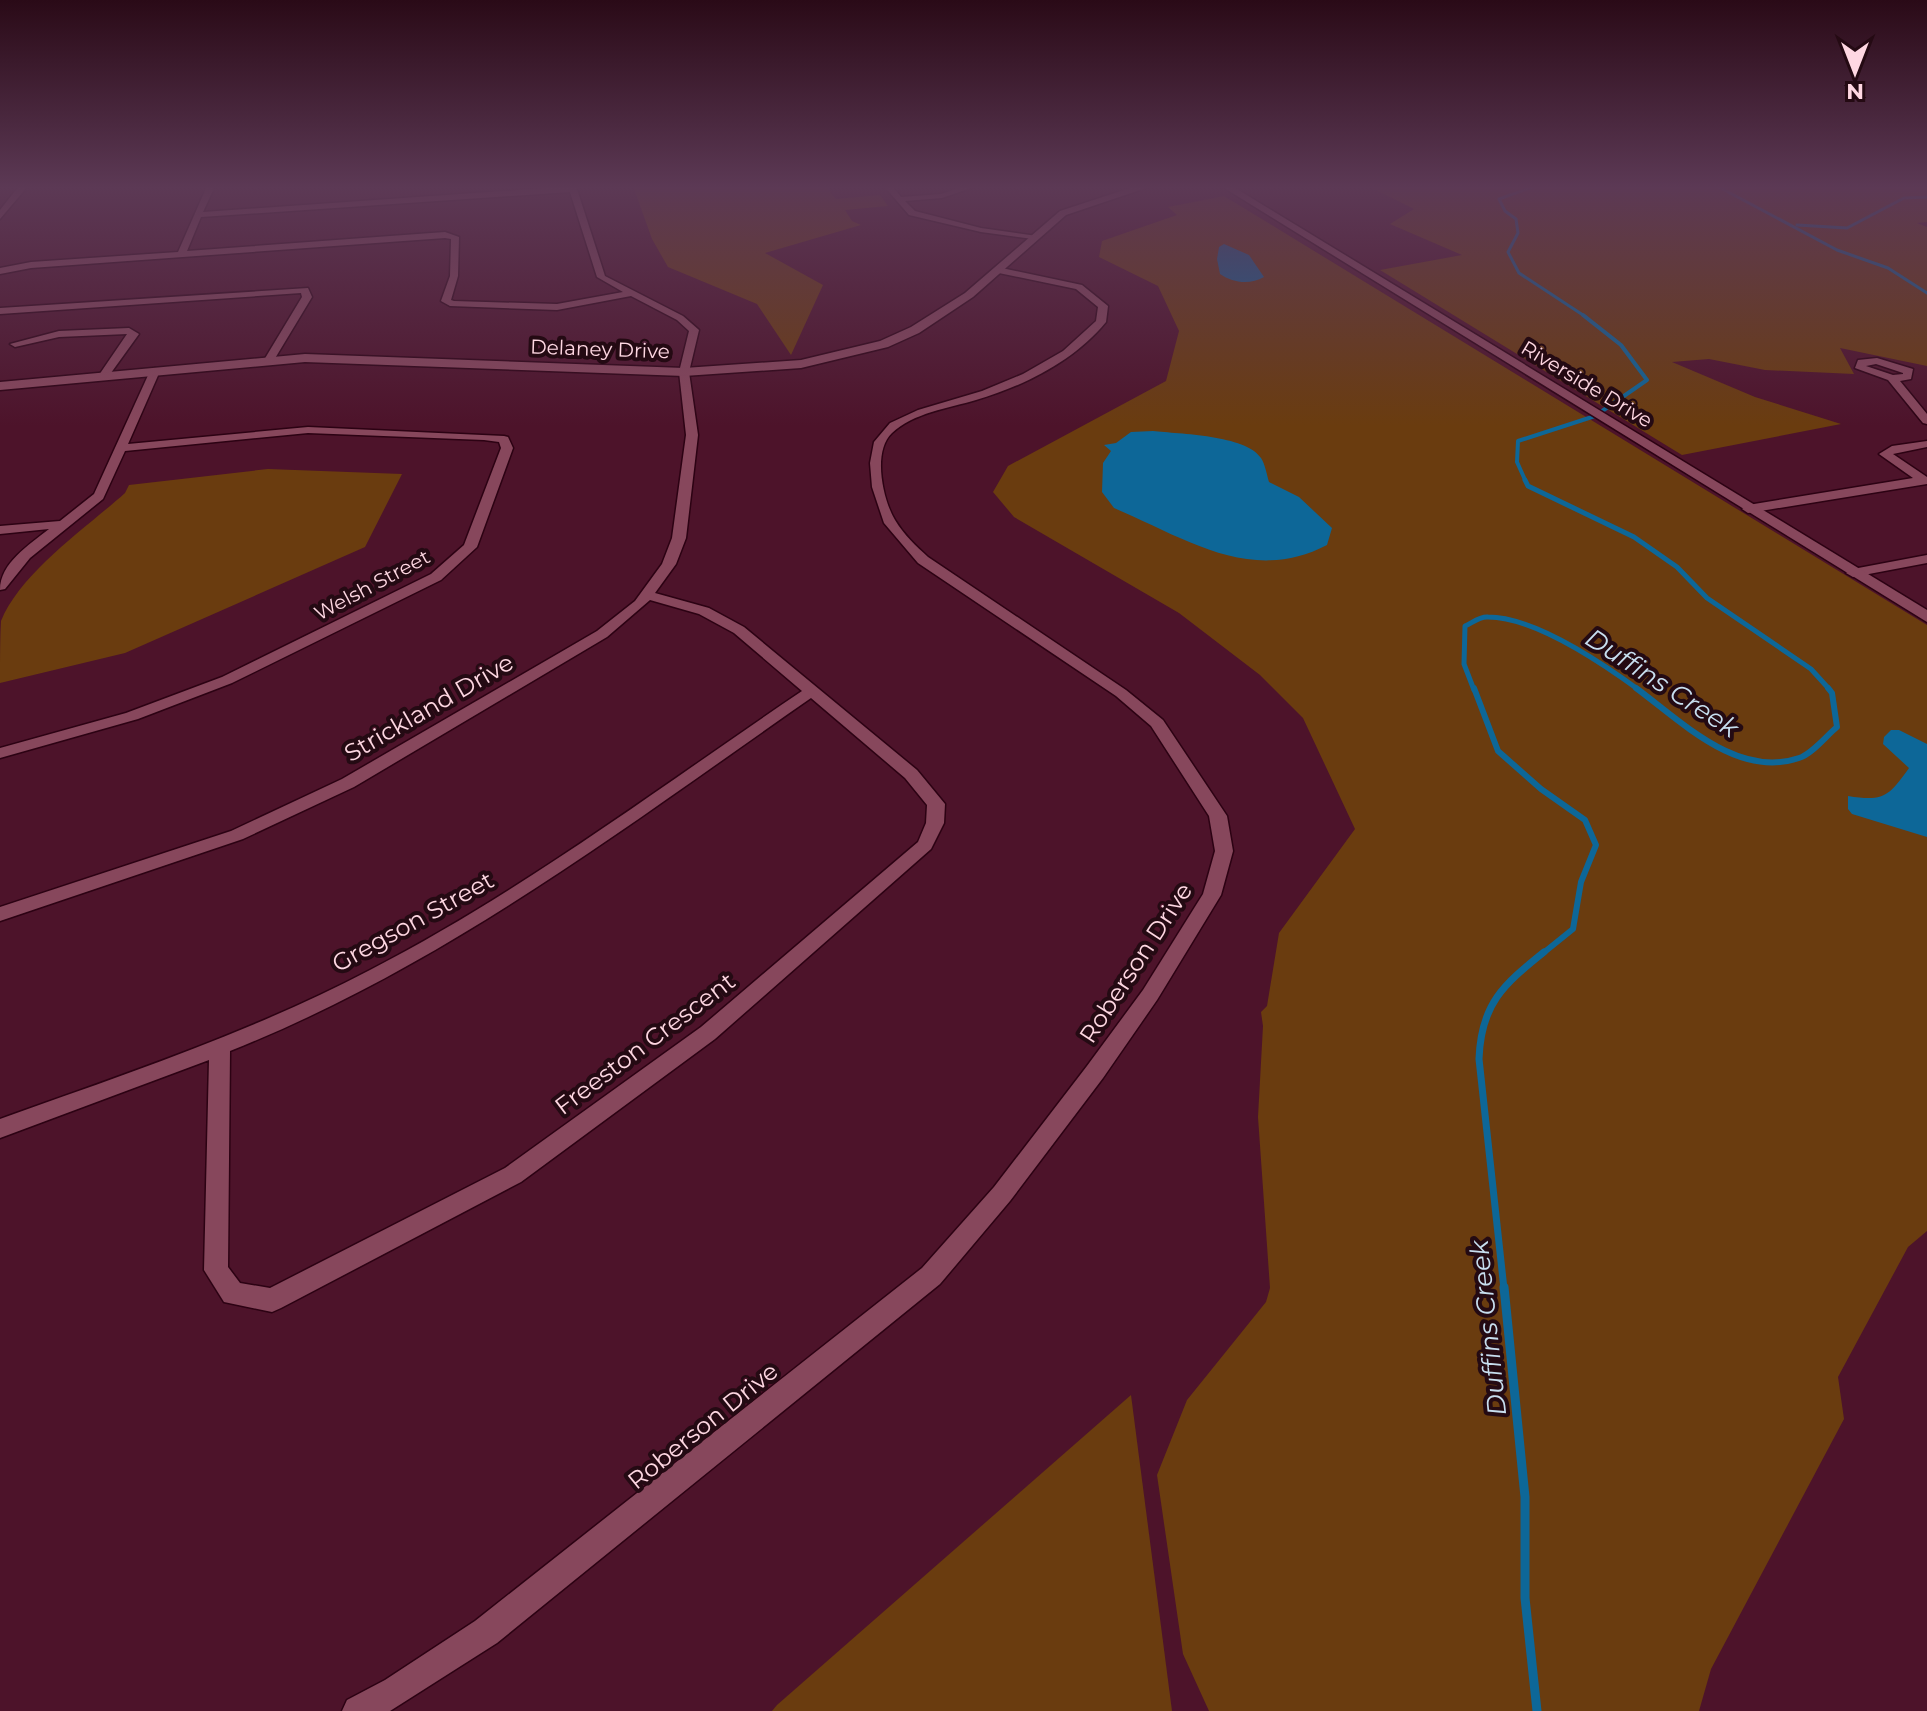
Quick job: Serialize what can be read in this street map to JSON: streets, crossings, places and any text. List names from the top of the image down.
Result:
{
  "streets": {
    "street": [
      "Delaney Drive",
      "Riverside Drive",
      "Welsh Street",
      "Strickland Drive",
      "Gregson Street",
      "Roberson Drive",
      "Freeston Crescent"
    ]
  },
  "crossings": [
    ["Delaney Drive", "Strickland Drive"],
    ["Delaney Drive", "Roberson Drive"],
    ["Strickland Drive", "Freeston Crescent"],
    ["Gregson Street", "Freeston Crescent"]
  ],
  "water": ["Duffins Creek"],
  "north": "bottom"
}
